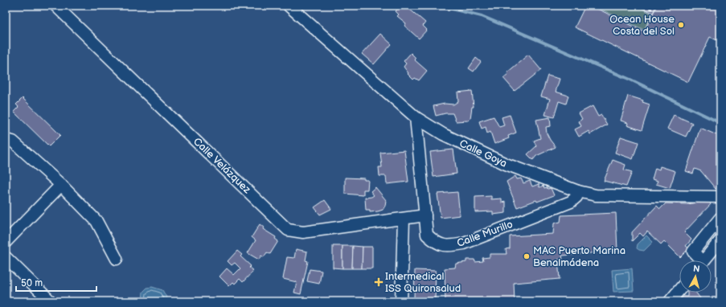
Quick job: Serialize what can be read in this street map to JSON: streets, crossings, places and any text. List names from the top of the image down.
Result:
{
  "streets": {
    "street": ["Calle Goya", "Calle Velázquez", "Calle Murillo"]
  },
  "crossings": [
    ["Calle Goya", "Calle Murillo"],
    ["Calle Velázquez", "Calle Murillo"]
  ],
  "places": {
    "other": ["Ocean House Costa del Sol", "MAC Puerto Marina Benalmádena"],
    "health": ["Intermedical ISS Quironsalud"]
  },
  "scale_bar": "50 m",
  "north": "top"
}
